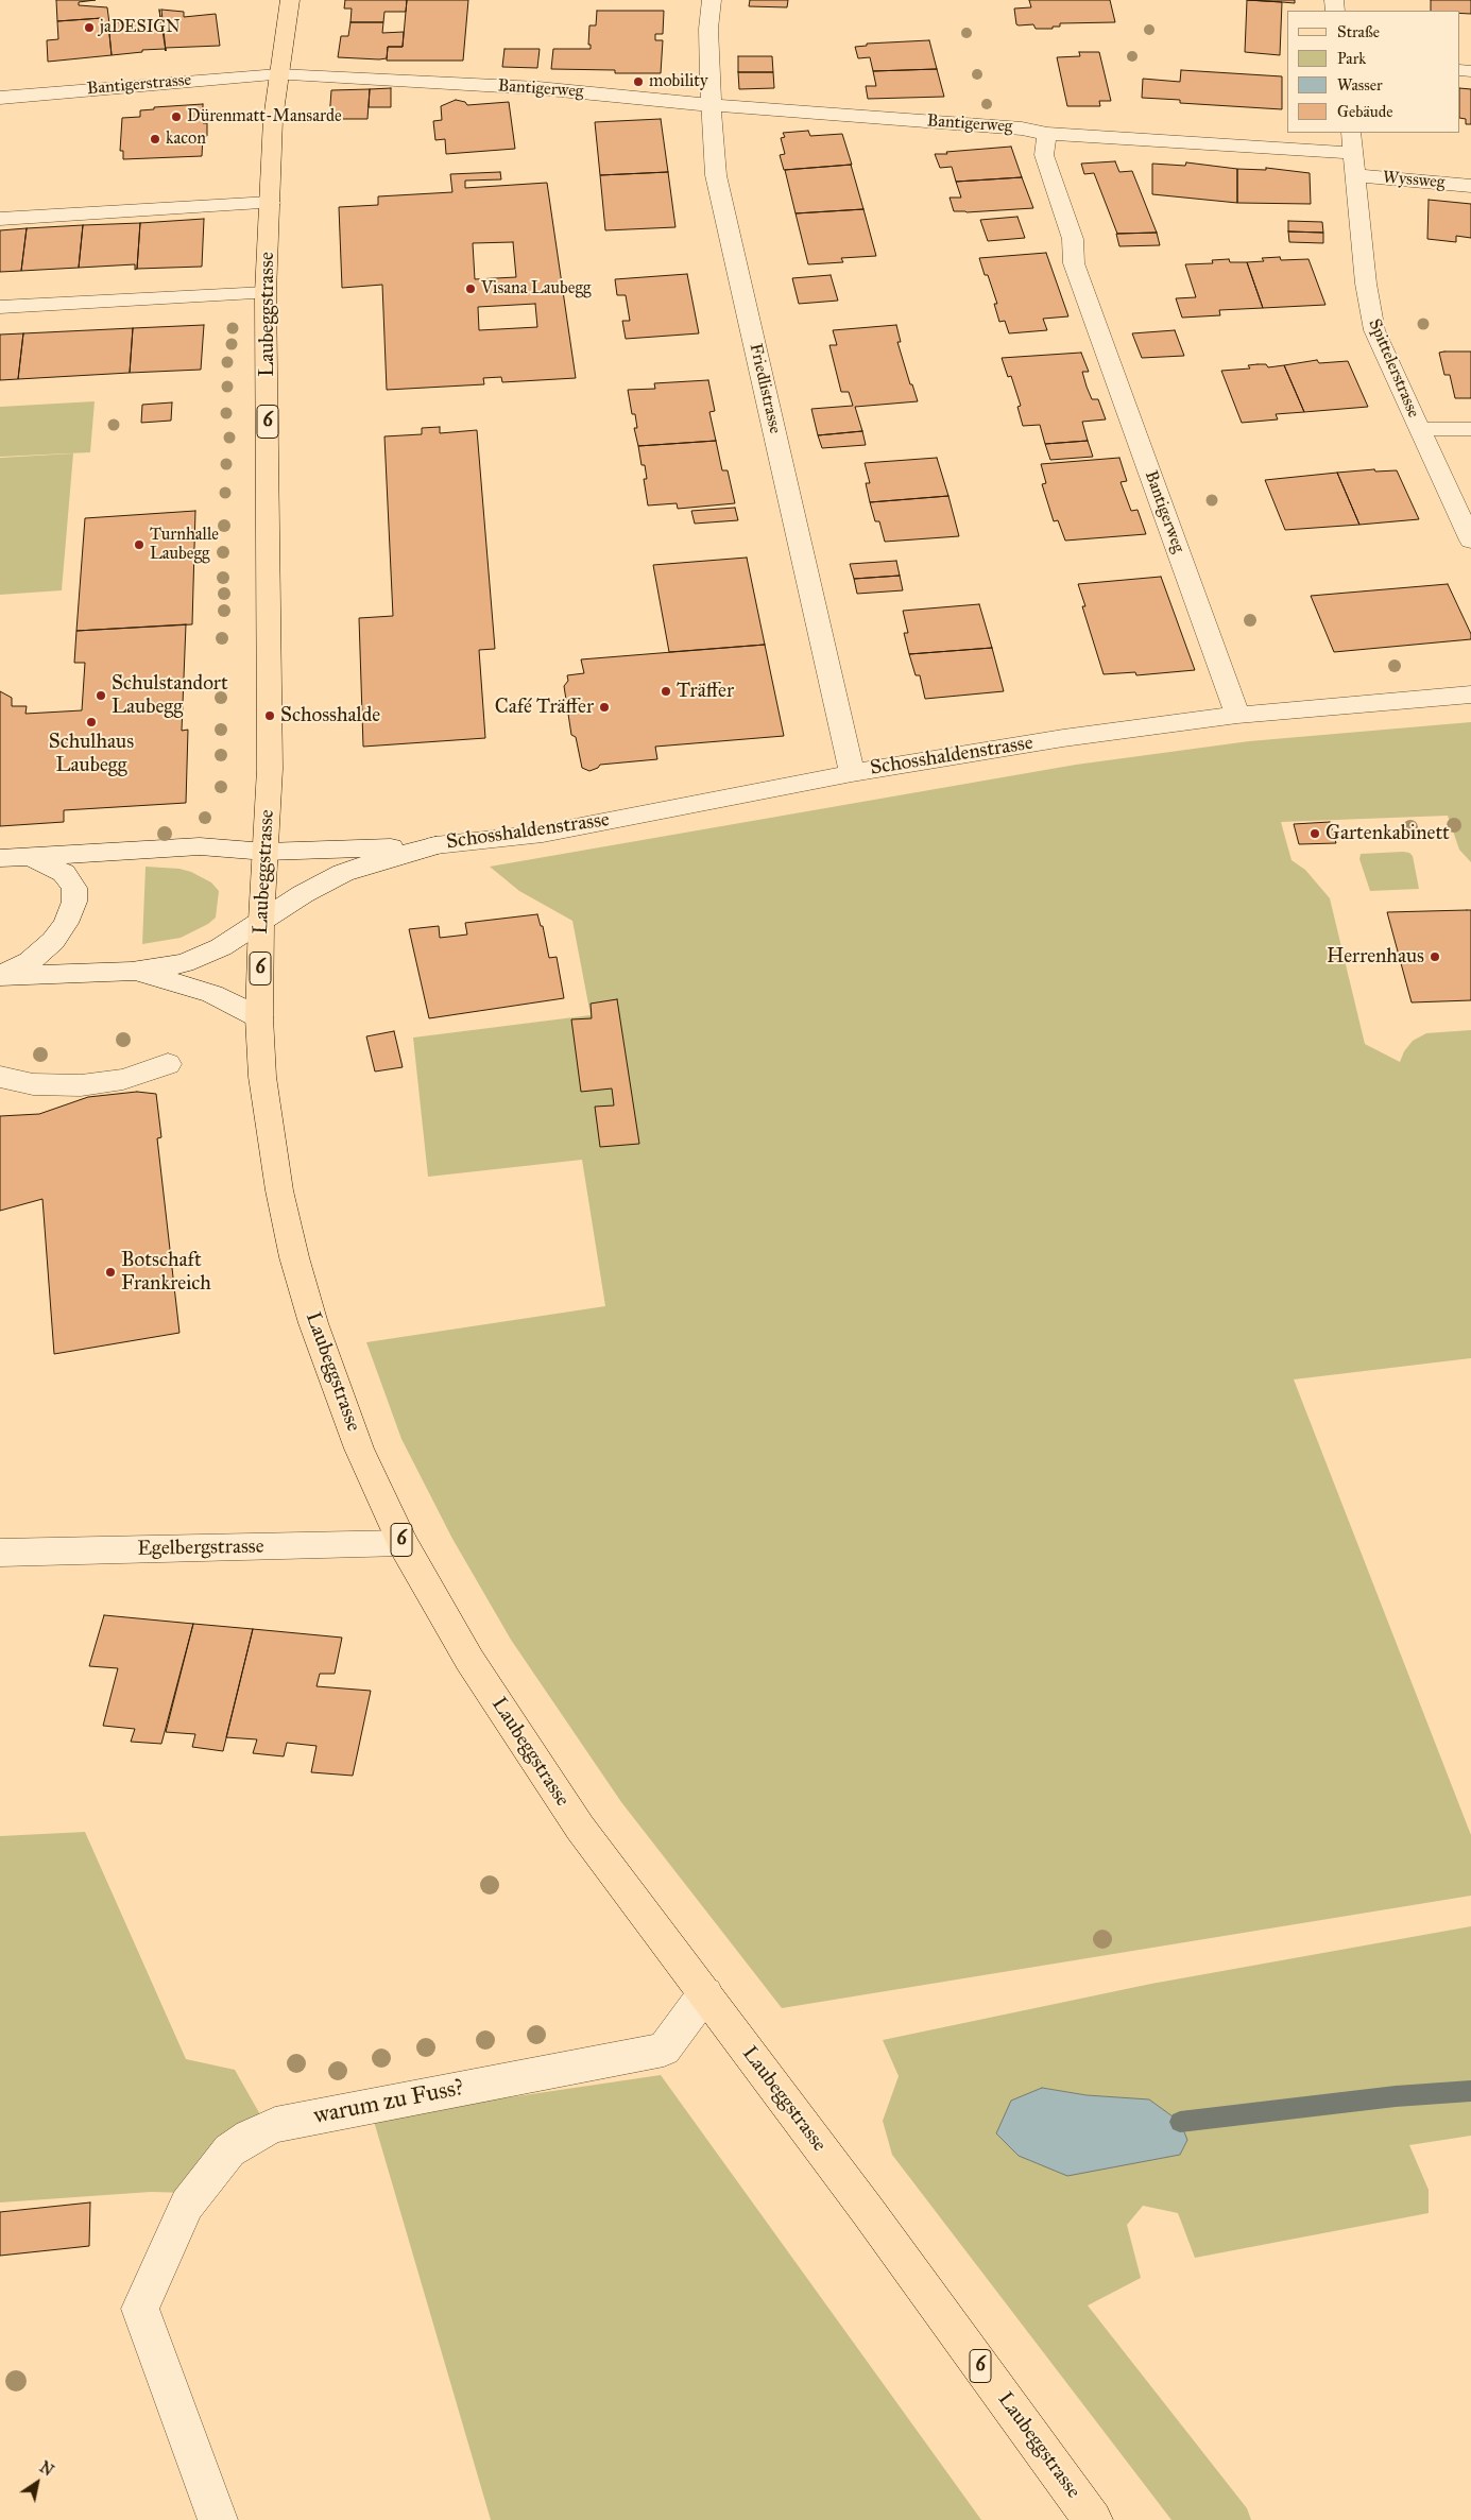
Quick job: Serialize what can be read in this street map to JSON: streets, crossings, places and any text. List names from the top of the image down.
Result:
{
  "streets": {
    "main road": ["Laubeggstrasse", "6"],
    "street": [
      "Bantigerstrasse",
      "Bantigerweg",
      "Wyssweg",
      "Spittelerstrasse",
      "Friedlistrasse",
      "Schosshaldenstrasse",
      "Egelbergstrasse",
      "warum zu Fuss?"
    ]
  },
  "crossings": [
    ["Bantigerstrasse", "Bantigerweg"],
    ["Bantigerstrasse", "Laubeggstrasse"],
    ["Bantigerweg", "Laubeggstrasse"],
    ["Bantigerweg", "Friedlistrasse"],
    ["Bantigerweg", "Schosshaldenstrasse"],
    ["Wyssweg", "Spittelerstrasse"],
    ["Laubeggstrasse", "Schosshaldenstrasse"],
    ["Laubeggstrasse", "Egelbergstrasse"],
    ["Laubeggstrasse", "warum zu Fuss?"],
    ["Friedlistrasse", "Schosshaldenstrasse"]
  ],
  "places": [
    "jaDESIGN",
    "mobility",
    "Dürenmatt-Mansarde",
    "kacon",
    "Visana Laubegg",
    "Turnhalle Laubegg",
    "Träffer",
    "Schulstandort Laubegg",
    "Café Träffer",
    "Schosshalde",
    "Schulhaus Laubegg",
    "Gartenkabinett",
    "Herrenhaus",
    "Botschaft Frankreich"
  ],
  "legend": [
    "Straße",
    "Park",
    "Wasser",
    "Gebäude"
  ],
  "north": "top right"
}
